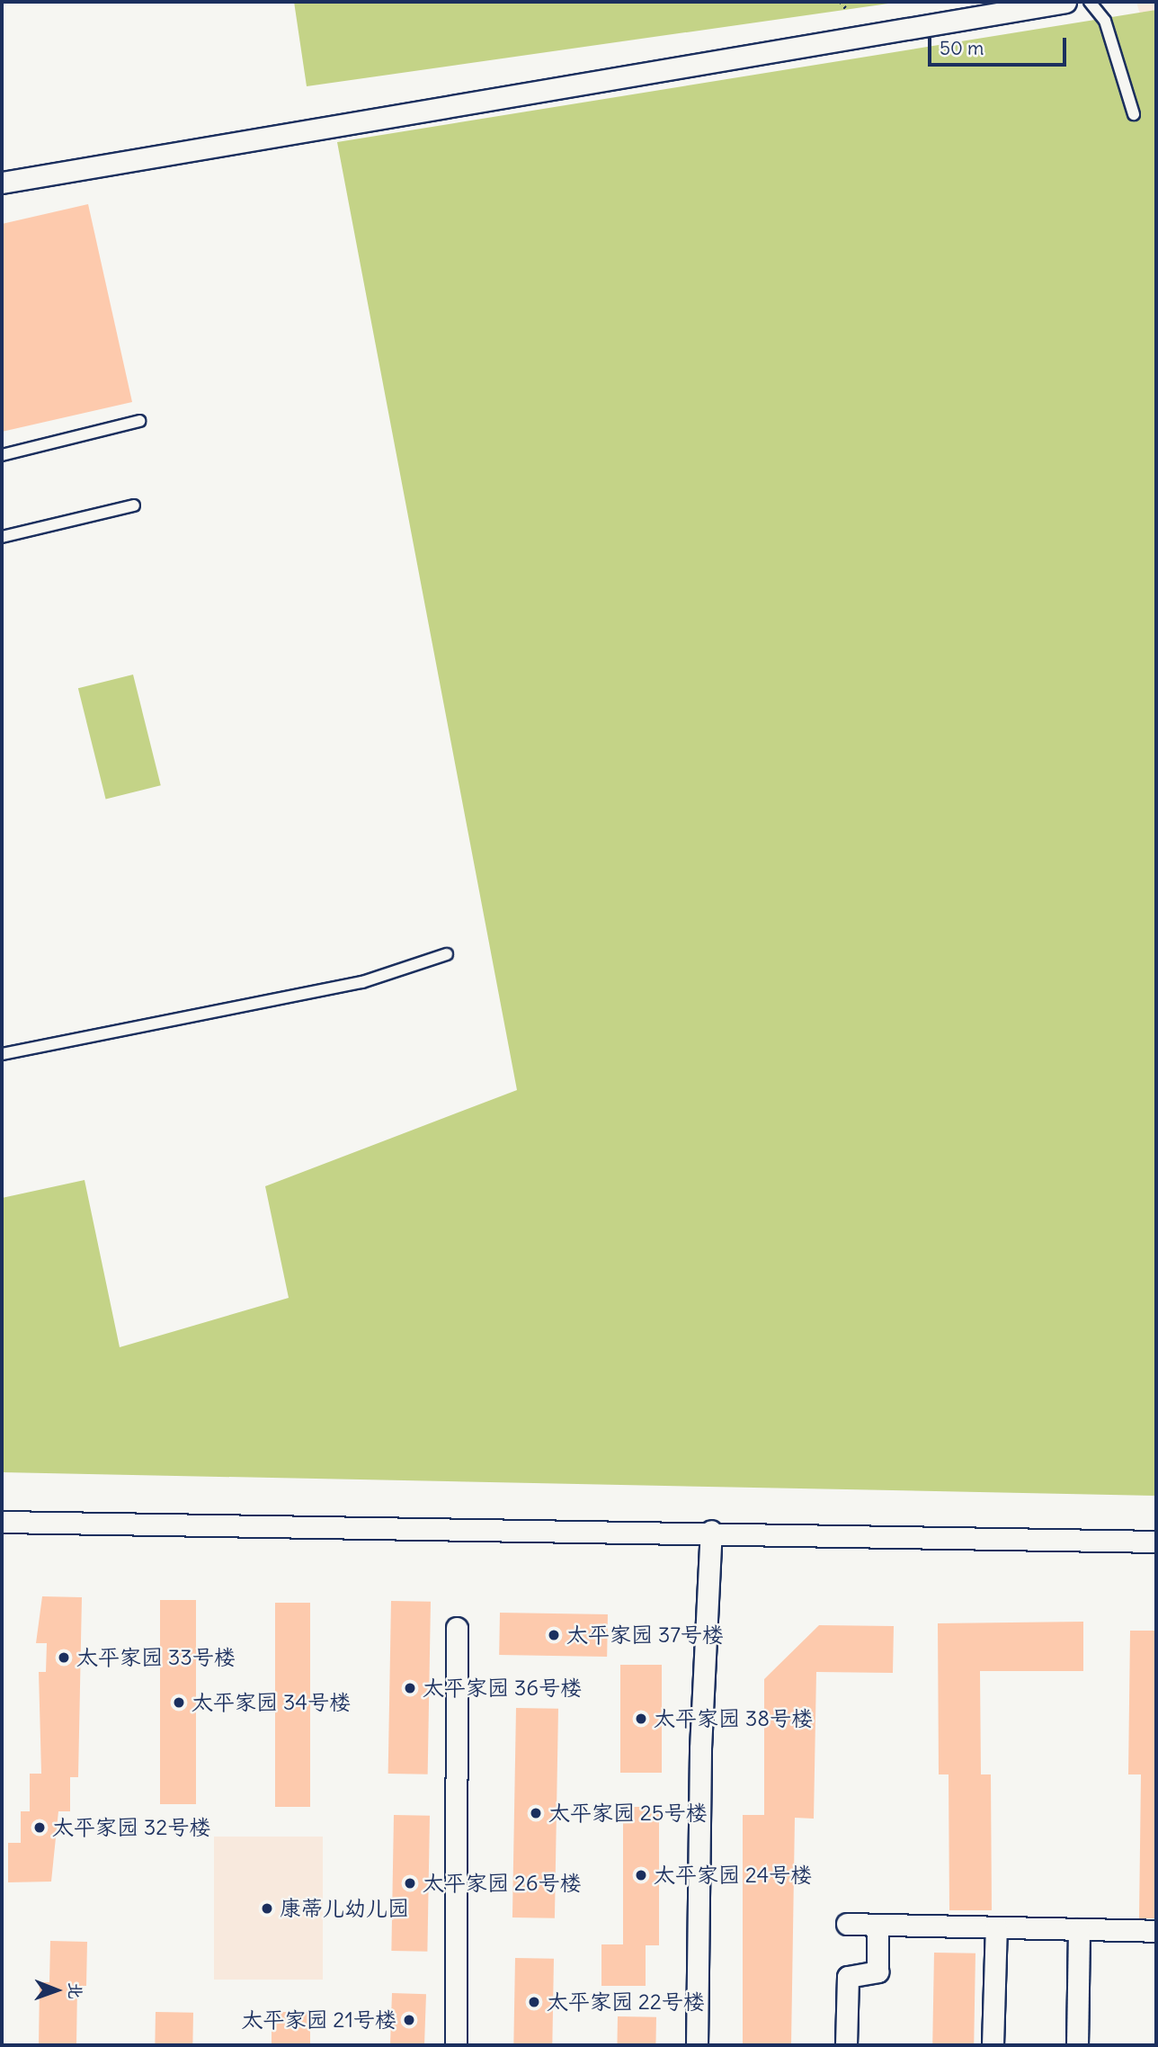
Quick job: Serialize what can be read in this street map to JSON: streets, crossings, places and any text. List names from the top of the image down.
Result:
{
  "places": [
    "太平家园 37号楼",
    "太平家园 33号楼",
    "太平家园 36号楼",
    "太平家园 34号楼",
    "太平家园 38号楼",
    "太平家园 25号楼",
    "太平家园 32号楼",
    "太平家园 24号楼",
    "太平家园 26号楼",
    "康蒂儿幼儿园",
    "太平家园 22号楼",
    "太平家园 21号楼"
  ],
  "scale_bar": "50 m",
  "north": "right"
}
